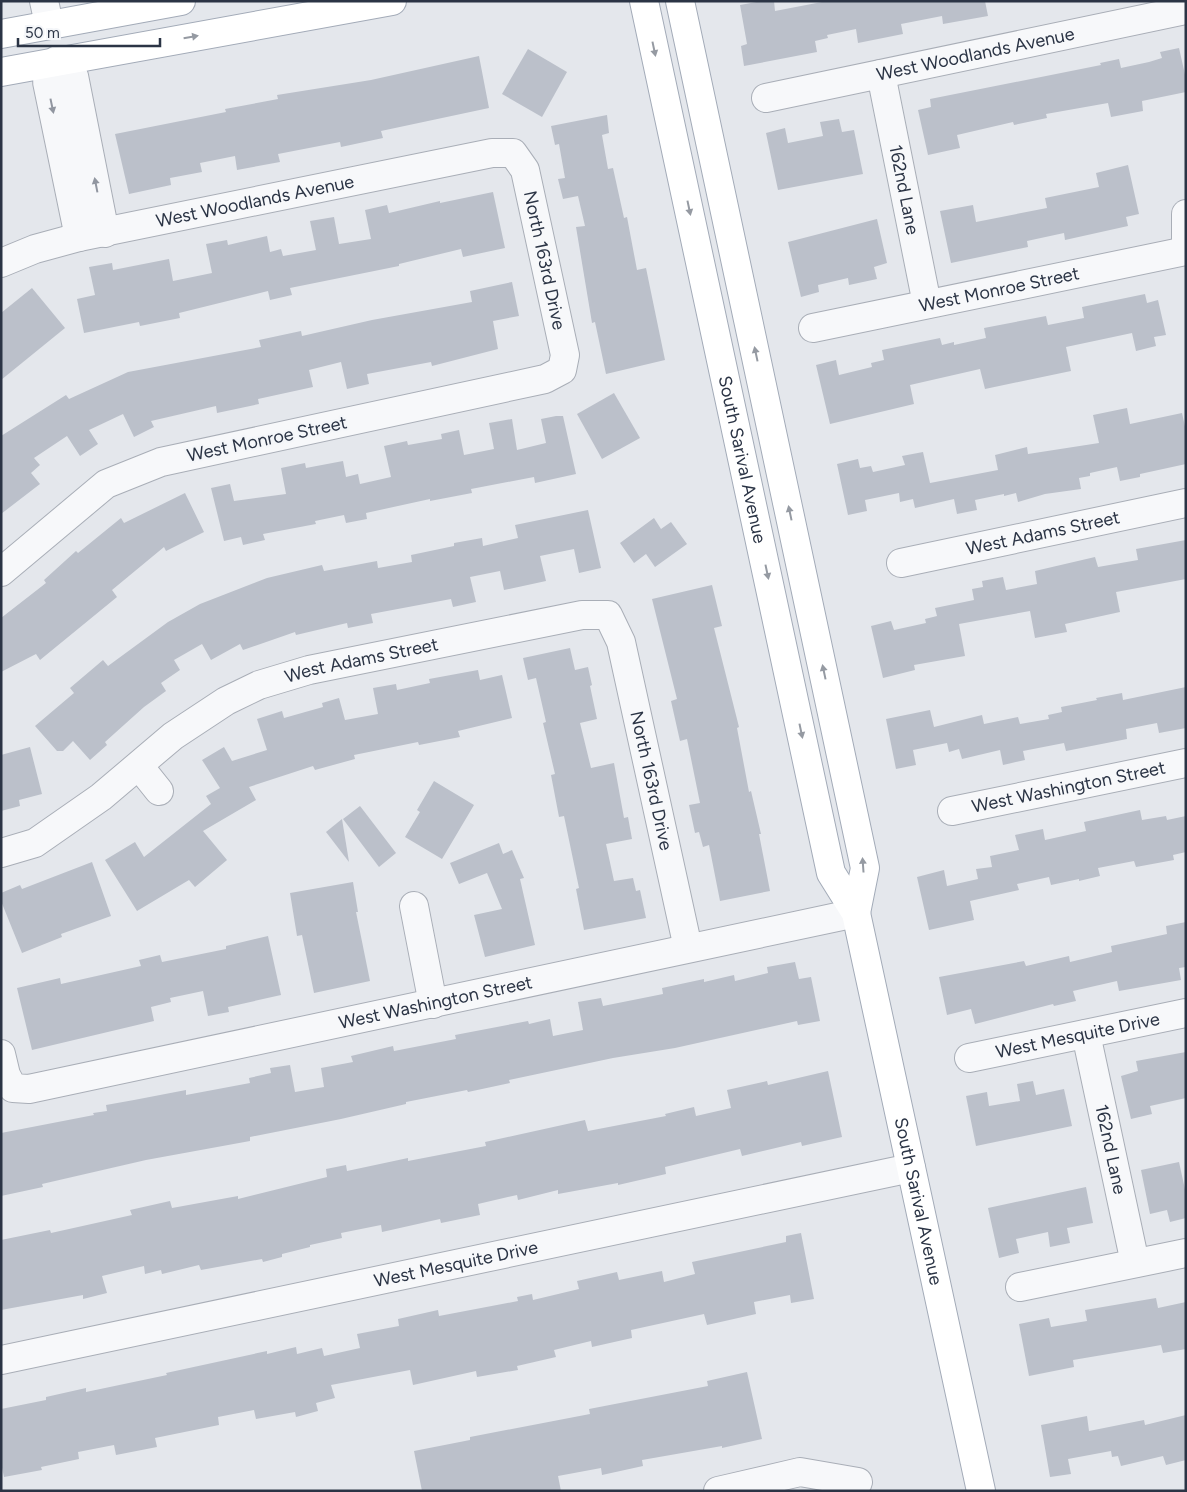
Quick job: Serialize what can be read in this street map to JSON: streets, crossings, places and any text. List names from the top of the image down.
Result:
{
  "streets": {
    "main road": ["South Sarival Avenue"],
    "street": [
      "West Woodlands Avenue",
      "162nd Lane",
      "North 163rd Drive",
      "West Monroe Street",
      "West Adams Street",
      "West Washington Street",
      "West Mesquite Drive"
    ]
  },
  "crossings": [
    ["West Woodlands Avenue", "162nd Lane"],
    ["West Woodlands Avenue", "North 163rd Drive"],
    ["162nd Lane", "West Monroe Street"],
    ["162nd Lane", "West Mesquite Drive"],
    ["North 163rd Drive", "West Monroe Street"],
    ["North 163rd Drive", "West Adams Street"],
    ["North 163rd Drive", "West Washington Street"],
    ["South Sarival Avenue", "West Washington Street"],
    ["South Sarival Avenue", "West Mesquite Drive"]
  ],
  "scale_bar": "50 m"
}
